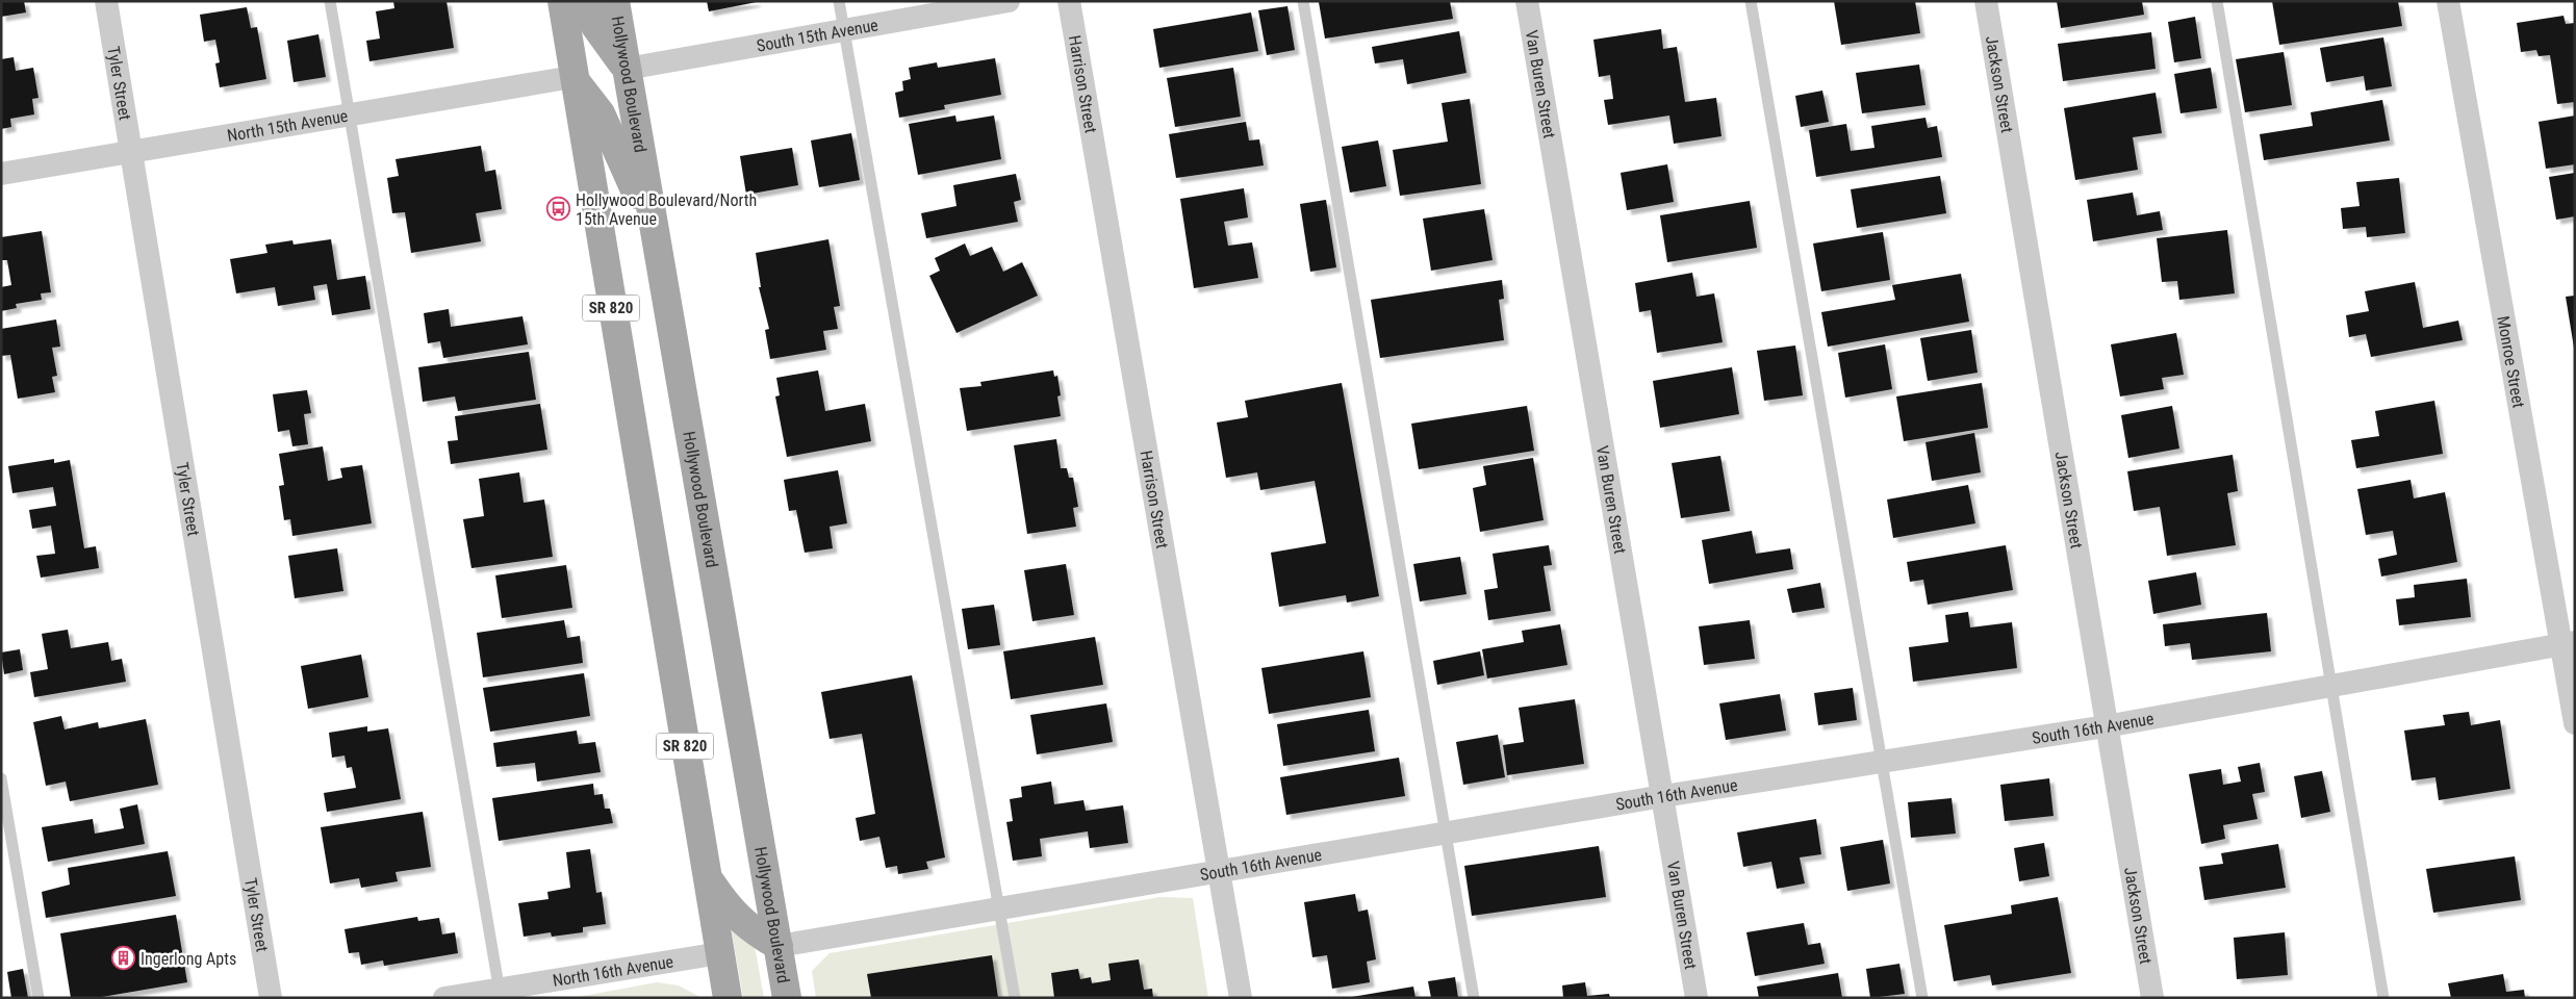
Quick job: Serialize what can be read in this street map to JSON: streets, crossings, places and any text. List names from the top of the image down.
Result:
{
  "streets": {
    "main road": ["Hollywood Boulevard", "SR 820"],
    "street": [
      "South 15th Avenue",
      "Tyler Street",
      "Harrison Street",
      "Van Buren Street",
      "Jackson Street",
      "North 15th Avenue",
      "Monroe Street",
      "South 16th Avenue",
      "North 16th Avenue"
    ]
  },
  "crossings": [
    ["South 15th Avenue", "Hollywood Boulevard"],
    ["Tyler Street", "North 15th Avenue"],
    ["Hollywood Boulevard", "South 16th Avenue"],
    ["Harrison Street", "South 16th Avenue"],
    ["Van Buren Street", "South 16th Avenue"],
    ["Jackson Street", "South 16th Avenue"],
    ["North 15th Avenue", "SR 820"],
    ["SR 820", "North 16th Avenue"],
    ["Monroe Street", "South 16th Avenue"]
  ],
  "places": {
    "bus stop": ["Hollywood Boulevard/North 15th Avenue"],
    "building": ["Ingerlong Apts"]
  }
}
